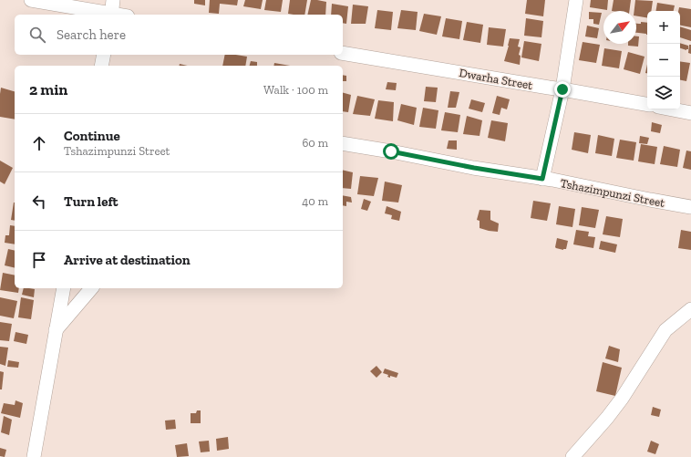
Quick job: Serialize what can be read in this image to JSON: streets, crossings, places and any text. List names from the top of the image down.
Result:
{
  "streets": {
    "street": ["Dwarha Street", "Tshazimpunzi Street"]
  },
  "north": "top right",
  "page": {
    "map_buttons": ["+", "−"],
    "search": "Search here",
    "heading": ["2 min", "Walk · 100 m"],
    "list": [
      ["Continue", "Tshazimpunzi Street", "60 m"],
      ["Turn left", "40 m"],
      "Arrive at destination"
    ]
  }
}
